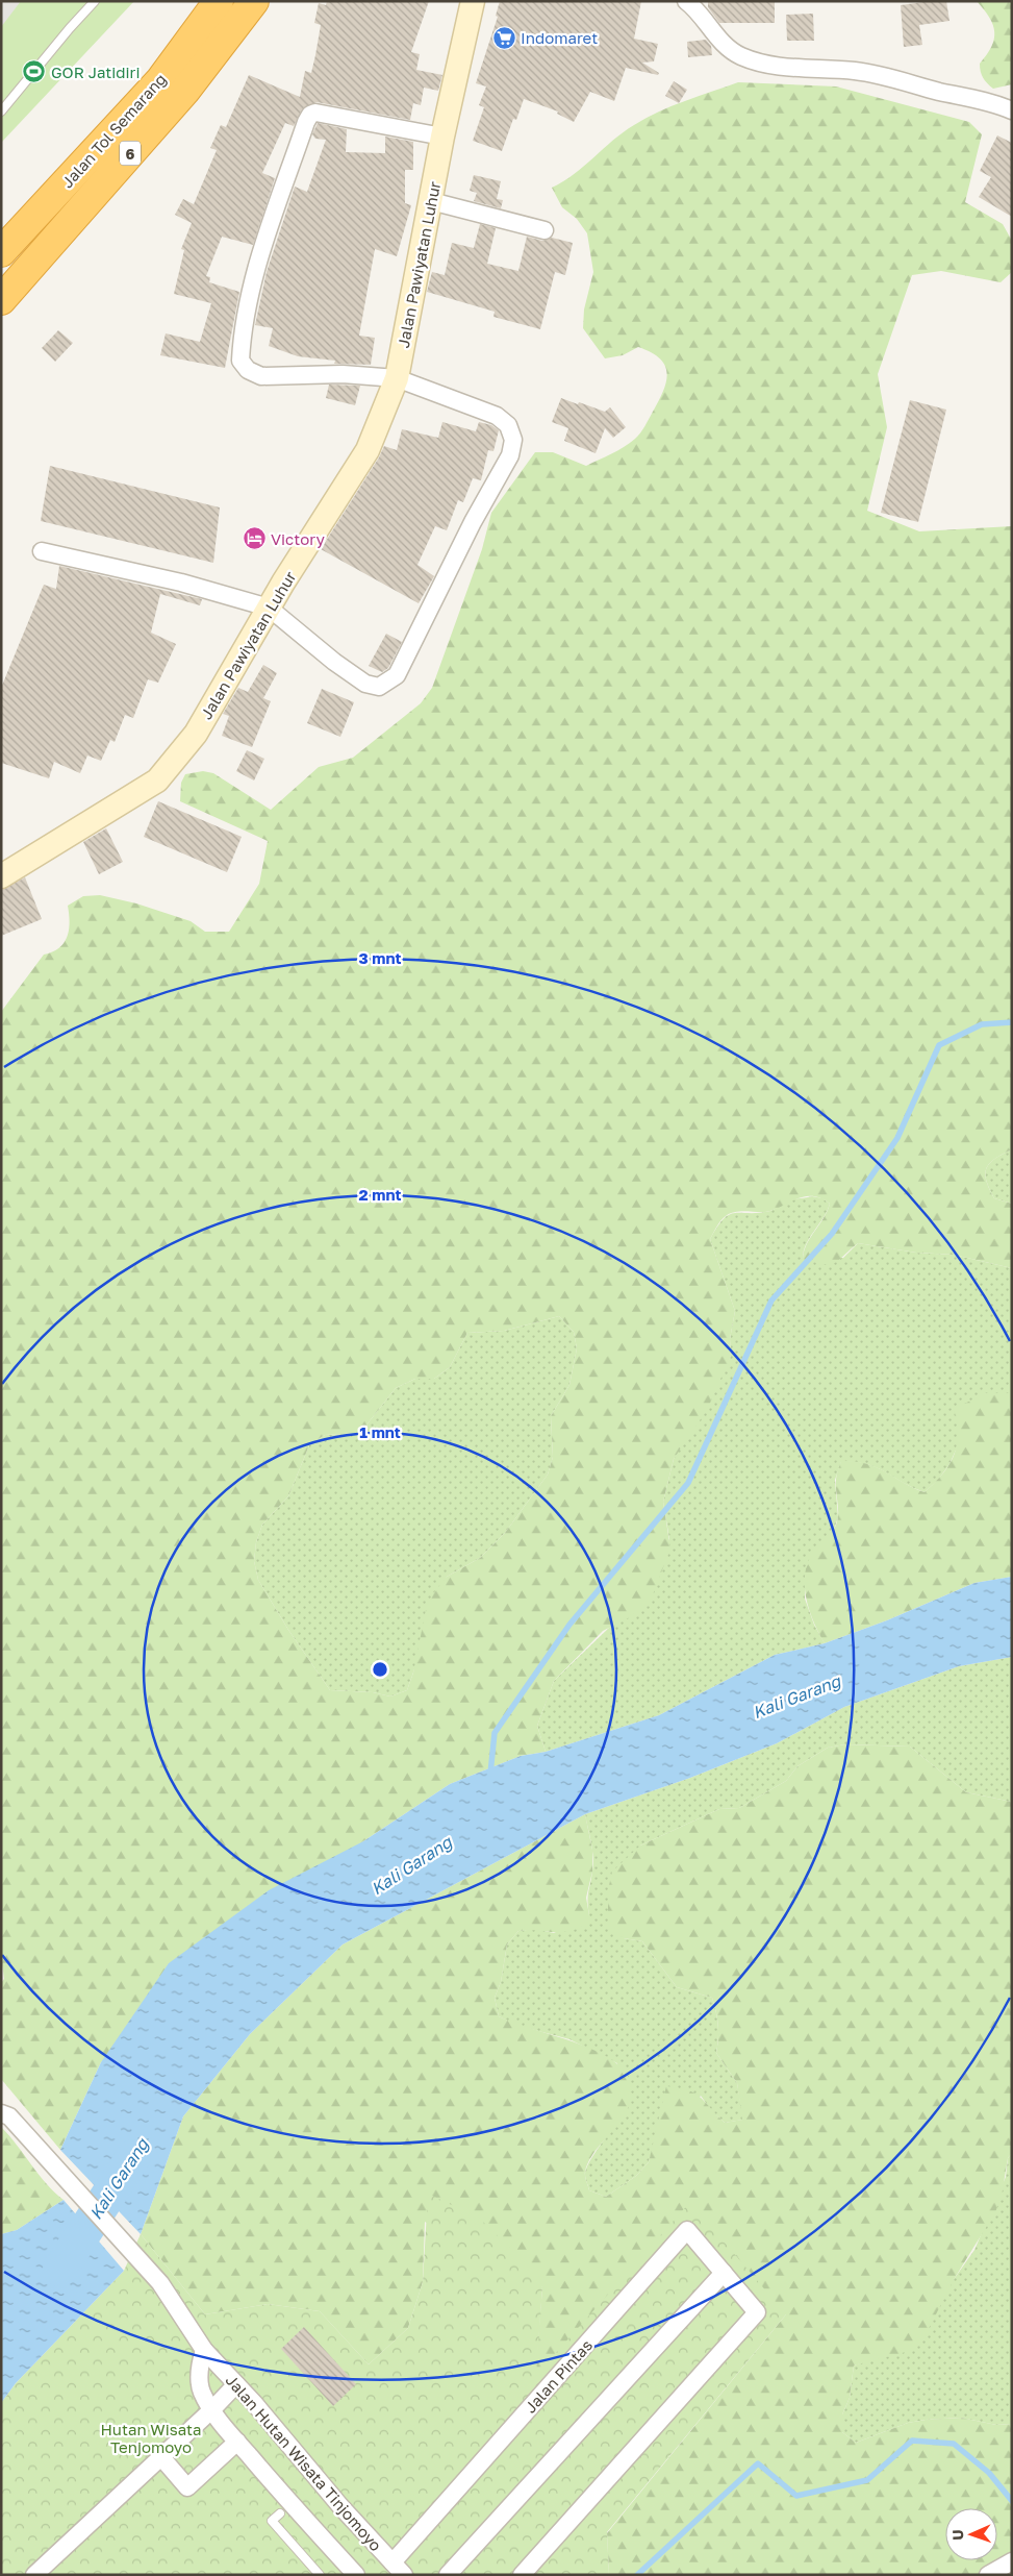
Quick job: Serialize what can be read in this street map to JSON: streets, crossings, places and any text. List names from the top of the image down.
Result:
{
  "streets": {
    "highway": ["Jalan Tol Semarang", "6"],
    "main road": ["Jalan Pawiyatan Luhur"],
    "street": ["Jalan Pintas", "Jalan Hutan Wisata Tinjomoyo"]
  },
  "crossings": [
    ["Jalan Pintas", "Jalan Hutan Wisata Tinjomoyo"]
  ],
  "water": ["Kali Garang"],
  "parks": ["Hutan Wisata Tenjomoyo"],
  "places": {
    "supermarket": ["Indomaret"],
    "sports": ["GOR Jatidiri"],
    "hotel": ["Victory"]
  },
  "north": "left",
  "rings": ["3 mnt", "2 mnt", "1 mnt"]
}
